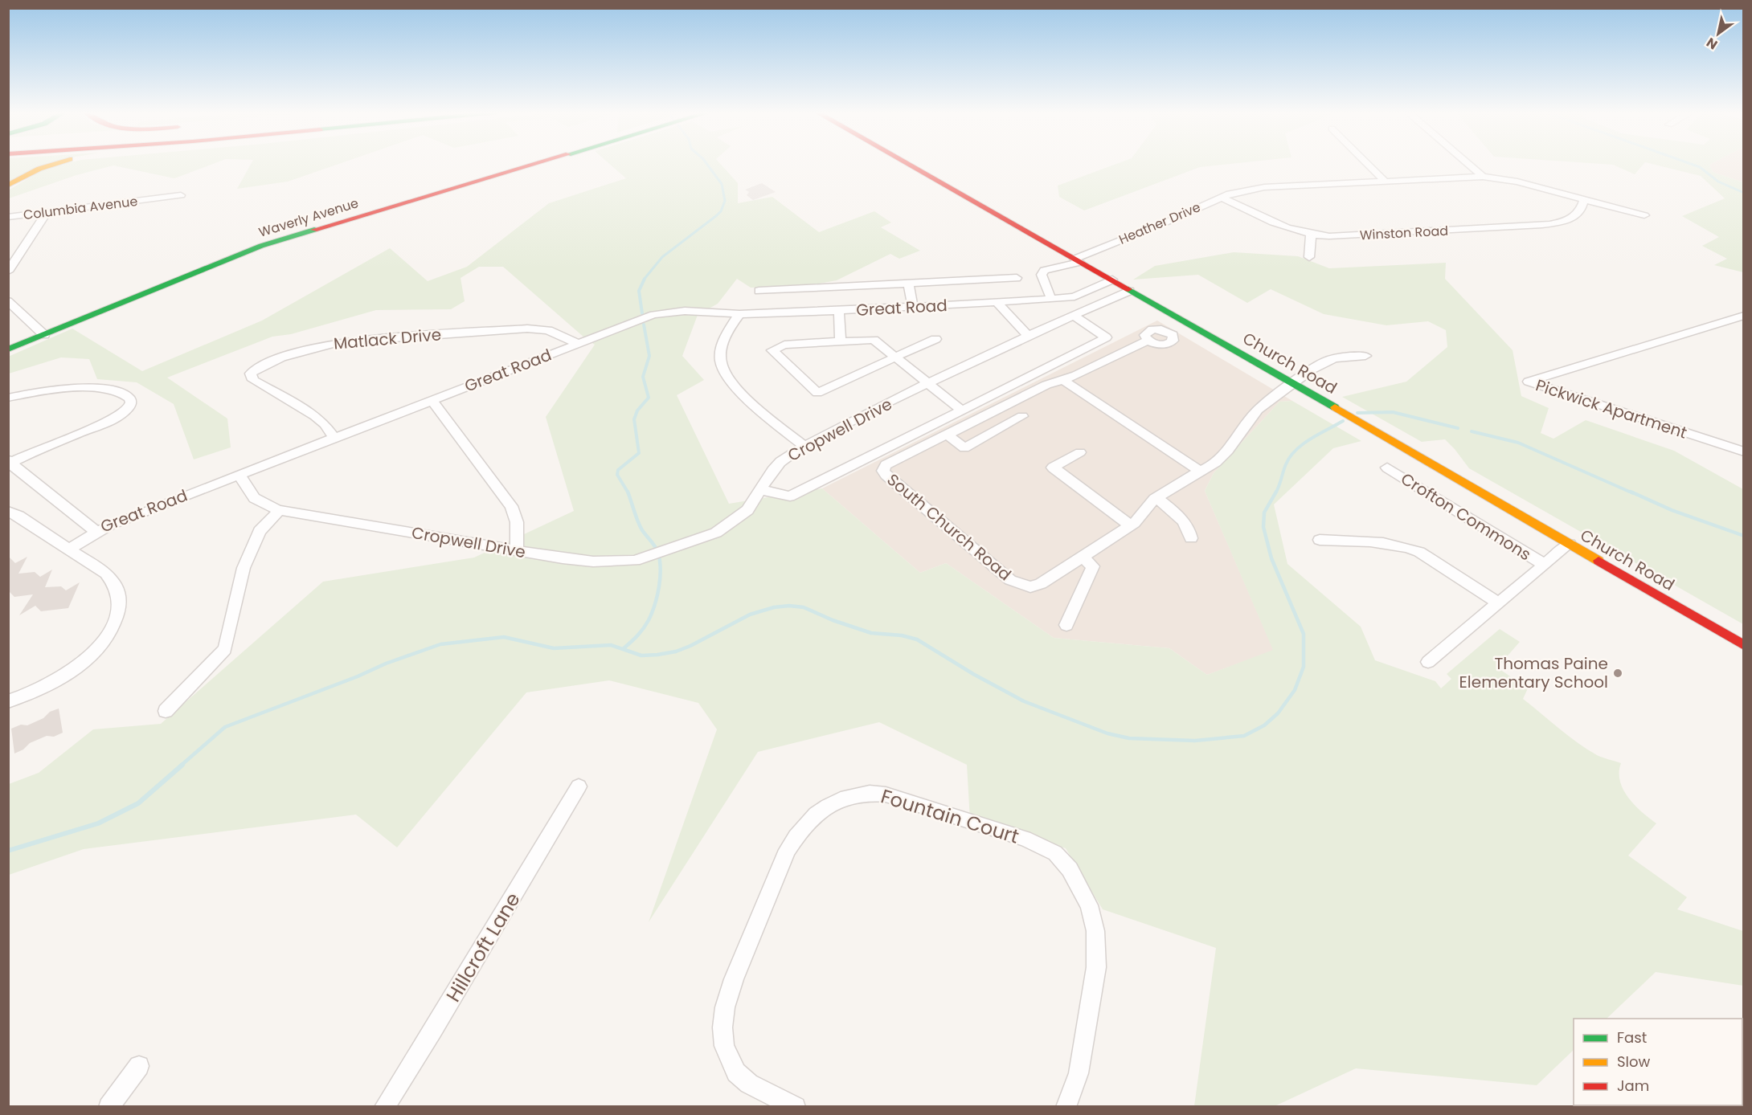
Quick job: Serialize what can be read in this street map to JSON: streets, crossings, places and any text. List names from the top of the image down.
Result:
{
  "streets": {
    "main road": ["Waverly Avenue", "Church Road"],
    "street": [
      "Columbia Avenue",
      "Heather Drive",
      "Winston Road",
      "Great Road",
      "Matlack Drive",
      "Pickwick Apartment",
      "Cropwell Drive",
      "Crofton Commons",
      "South Church Road",
      "Fountain Court",
      "Hillcroft Lane"
    ]
  },
  "crossings": [
    ["Heather Drive", "Winston Road"],
    ["Heather Drive", "Church Road"],
    ["Great Road", "Matlack Drive"],
    ["Great Road", "Church Road"],
    ["Great Road", "Cropwell Drive"],
    ["Church Road", "Cropwell Drive"],
    ["Church Road", "Crofton Commons"],
    ["Church Road", "South Church Road"]
  ],
  "places": ["Thomas Paine Elementary School"],
  "legend": ["Fast", "Slow", "Jam"],
  "north": "bottom left"
}
